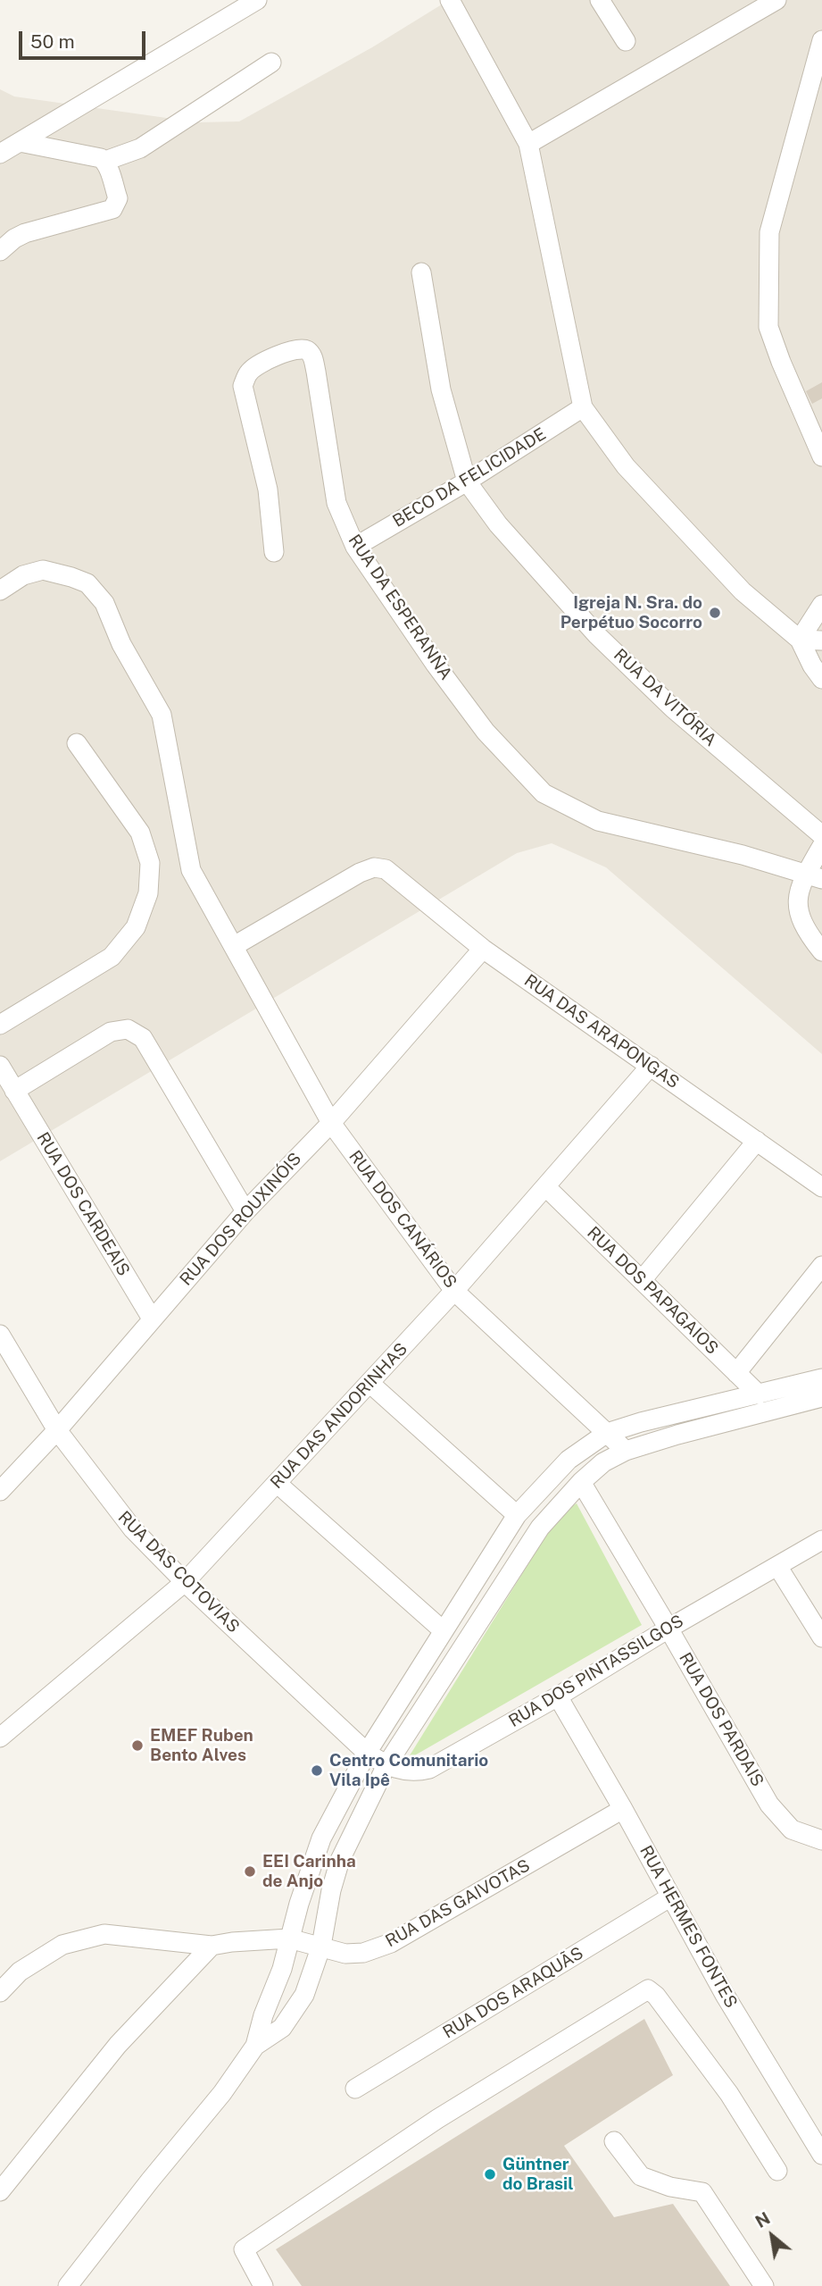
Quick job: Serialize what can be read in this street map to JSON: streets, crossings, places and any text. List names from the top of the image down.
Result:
{
  "streets": {
    "street": [
      "BECO DA FELICIDADE",
      "RUA DA ESPERANÑA",
      "RUA DA VITÓRIA",
      "RUA DAS ARAPONGAS",
      "RUA DOS CARDEAIS",
      "RUA DOS ROUXINÓIS",
      "RUA DOS CANÁRIOS",
      "RUA DOS PAPAGAIOS",
      "RUA DAS ANDORINHAS",
      "RUA DAS COTOVIAS",
      "RUA DOS PINTASSILGOS",
      "RUA DOS PARDAIS",
      "RUA DAS GAIVOTAS",
      "RUA HERMES FONTES",
      "RUA DOS ARAQUÃS"
    ]
  },
  "crossings": [
    ["BECO DA FELICIDADE", "RUA DA ESPERANÑA"],
    ["BECO DA FELICIDADE", "RUA DA VITÓRIA"],
    ["RUA DAS ARAPONGAS", "RUA DOS ROUXINÓIS"],
    ["RUA DAS ARAPONGAS", "RUA DOS CANÁRIOS"],
    ["RUA DAS ARAPONGAS", "RUA DAS ANDORINHAS"],
    ["RUA DOS CARDEAIS", "RUA DOS ROUXINÓIS"],
    ["RUA DOS ROUXINÓIS", "RUA DOS CANÁRIOS"],
    ["RUA DOS ROUXINÓIS", "RUA DAS COTOVIAS"],
    ["RUA DOS CANÁRIOS", "RUA DAS ANDORINHAS"],
    ["RUA DOS PAPAGAIOS", "RUA DAS ANDORINHAS"],
    ["RUA DAS ANDORINHAS", "RUA DAS COTOVIAS"],
    ["RUA DAS COTOVIAS", "RUA DOS PINTASSILGOS"],
    ["RUA DOS PINTASSILGOS", "RUA DOS PARDAIS"],
    ["RUA DOS PINTASSILGOS", "RUA HERMES FONTES"],
    ["RUA DAS GAIVOTAS", "RUA HERMES FONTES"],
    ["RUA HERMES FONTES", "RUA DOS ARAQUÃS"]
  ],
  "places": [
    "Igreja N. Sra. do Perpétuo Socorro",
    "EMEF Ruben Bento Alves",
    "Centro Comunitario Vila Ipê",
    "EEI Carinha de Anjo",
    "Güntner do Brasil"
  ],
  "scale_bar": "50 m",
  "north": "top left"
}
